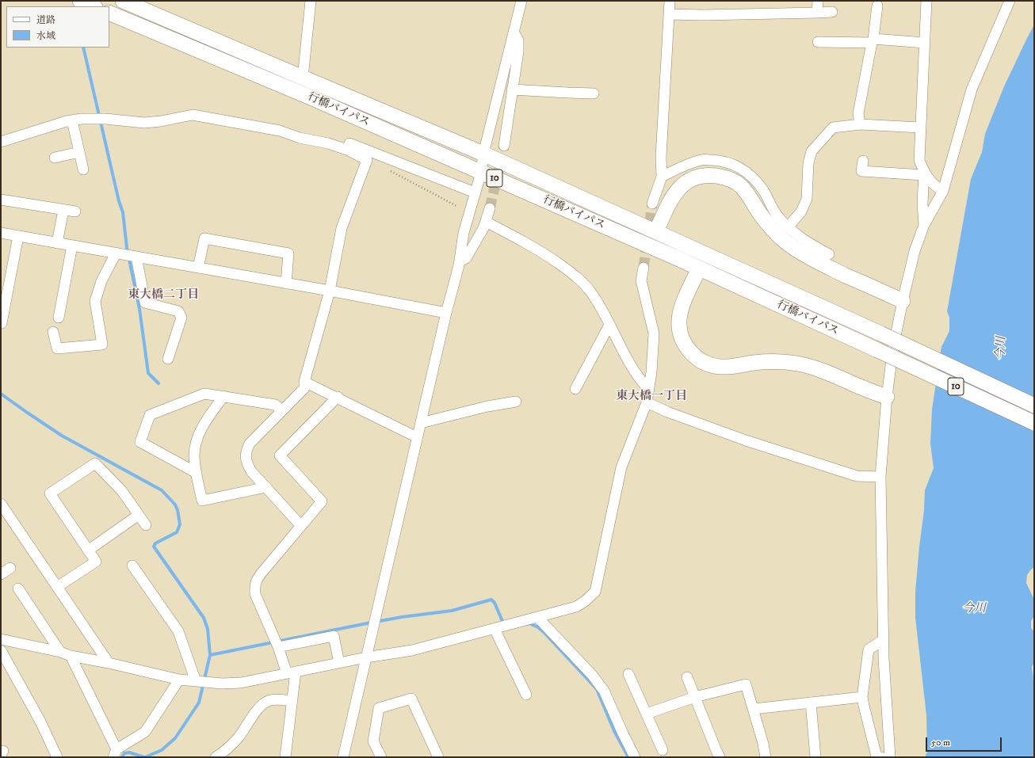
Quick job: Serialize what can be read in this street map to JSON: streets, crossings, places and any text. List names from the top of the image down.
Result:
{
  "streets": {
    "highway": ["行橋バイパス", "10"]
  },
  "districts": ["東大橋二丁目", "東大橋一丁目"],
  "water": ["今川"],
  "legend": ["道路", "水域"],
  "scale_bar": "50 m"
}
